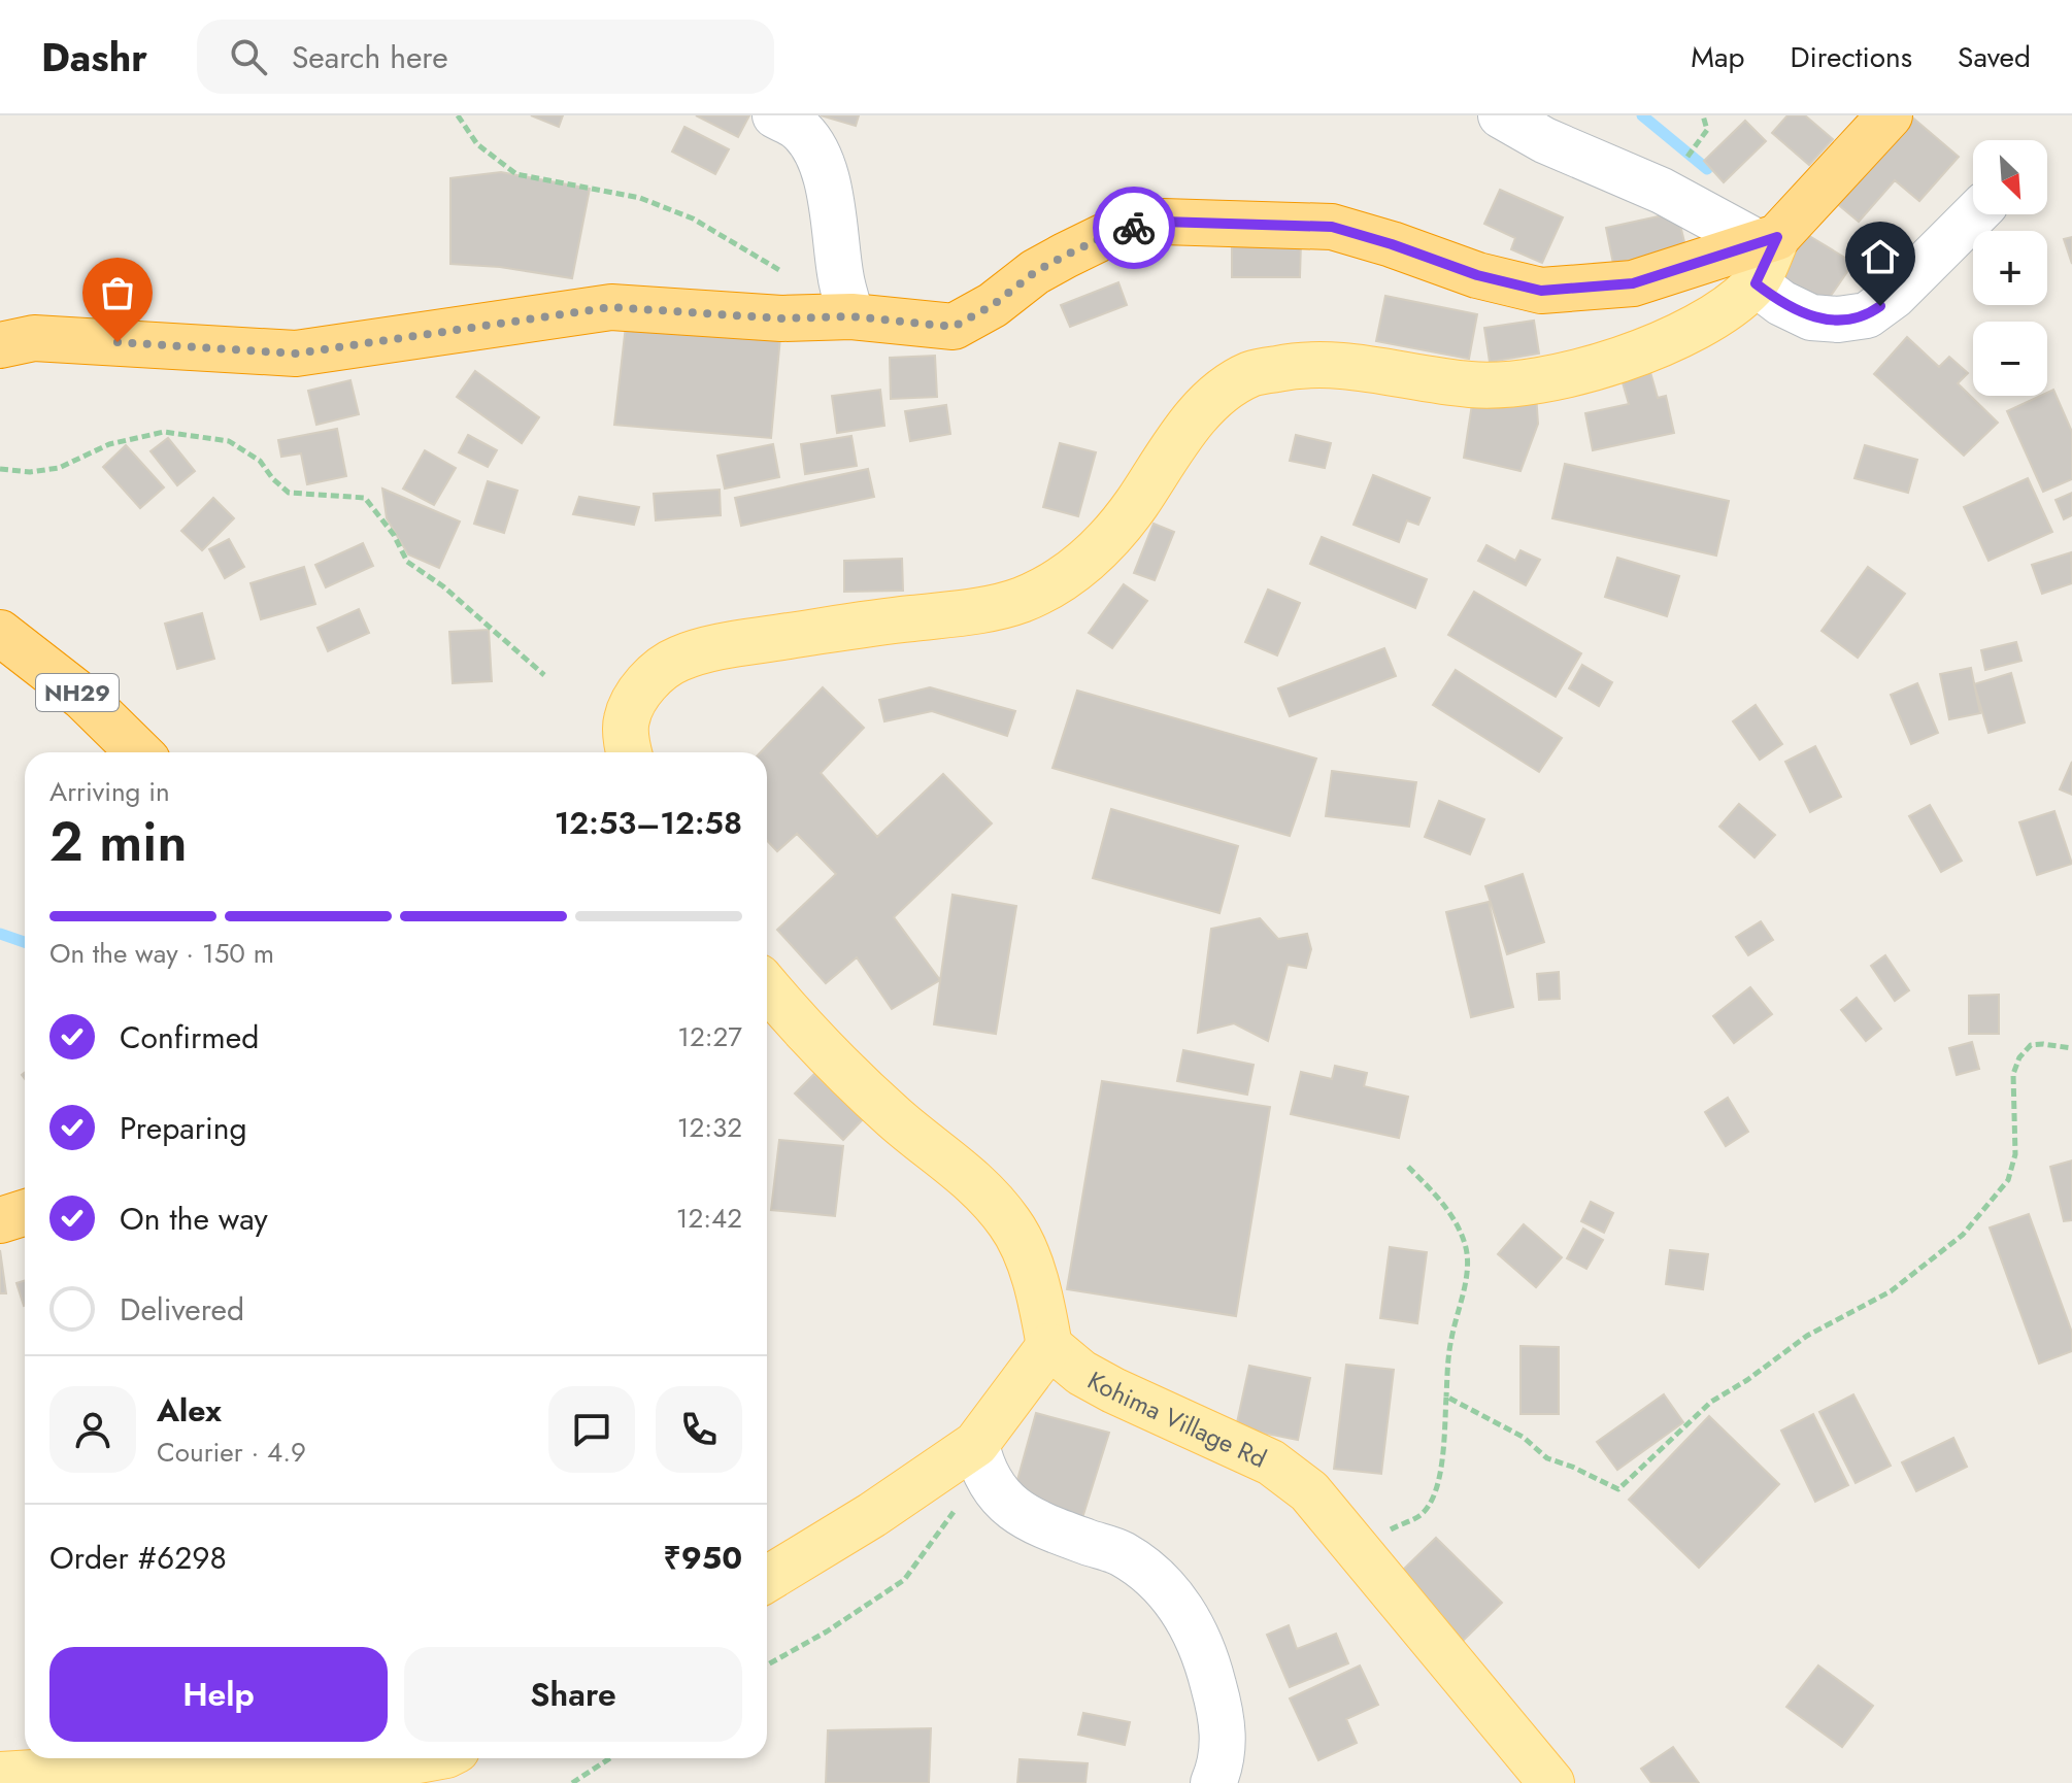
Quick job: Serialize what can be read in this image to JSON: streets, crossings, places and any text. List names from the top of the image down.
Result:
{
  "streets": {
    "highway": ["NH29"],
    "main road": ["Kohima Village Rd"]
  },
  "north": "bottom right",
  "page": {
    "header": "Dashr",
    "search": "Search here",
    "nav": ["Map", "Directions", "Saved"],
    "map_buttons": ["+", "−"],
    "heading": ["2 min", "Arriving in", "12:53–12:58"],
    "panel": [
      "Alex",
      "Courier · 4.9",
      "Order #6298",
      "₹950"
    ],
    "bar": "On the way · 150 m",
    "list": [
      ["Confirmed", "12:27"],
      ["Preparing", "12:32"],
      ["On the way", "12:42"],
      "Delivered"
    ],
    "buttons": ["Help", "Share"]
  }
}
